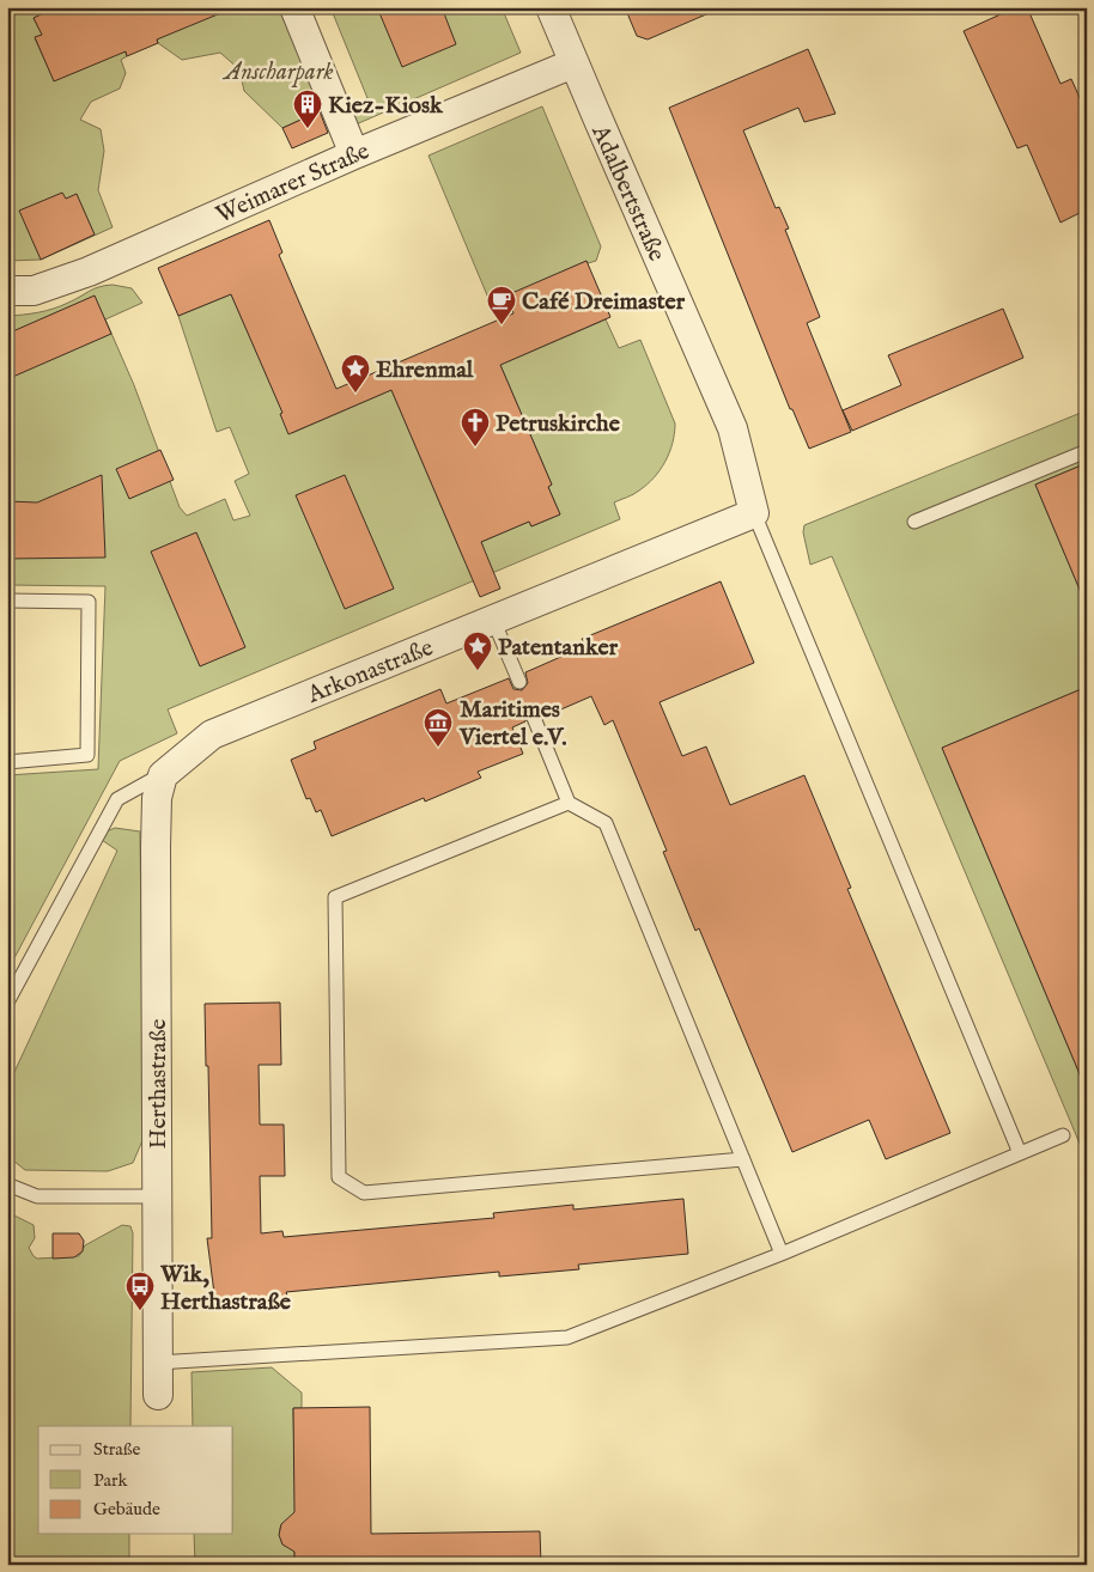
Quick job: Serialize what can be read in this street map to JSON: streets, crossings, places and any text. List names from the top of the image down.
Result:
{
  "streets": {
    "street": [
      "Weimarer Straße",
      "Adalbertstraße",
      "Arkonastraße",
      "Herthastraße"
    ]
  },
  "crossings": [
    ["Weimarer Straße", "Adalbertstraße"],
    ["Adalbertstraße", "Arkonastraße"],
    ["Arkonastraße", "Herthastraße"]
  ],
  "parks": ["Anscharpark"],
  "places": {
    "building": ["Kiez-Kiosk"],
    "cafe": ["Café Dreimaster"],
    "place": ["Ehrenmal", "Patentanker"],
    "church": ["Petruskirche"],
    "museum": ["Maritimes Viertel e.V."],
    "bus stop": ["Wik, Herthastraße"]
  },
  "legend": ["Straße", "Park", "Gebäude"]
}
